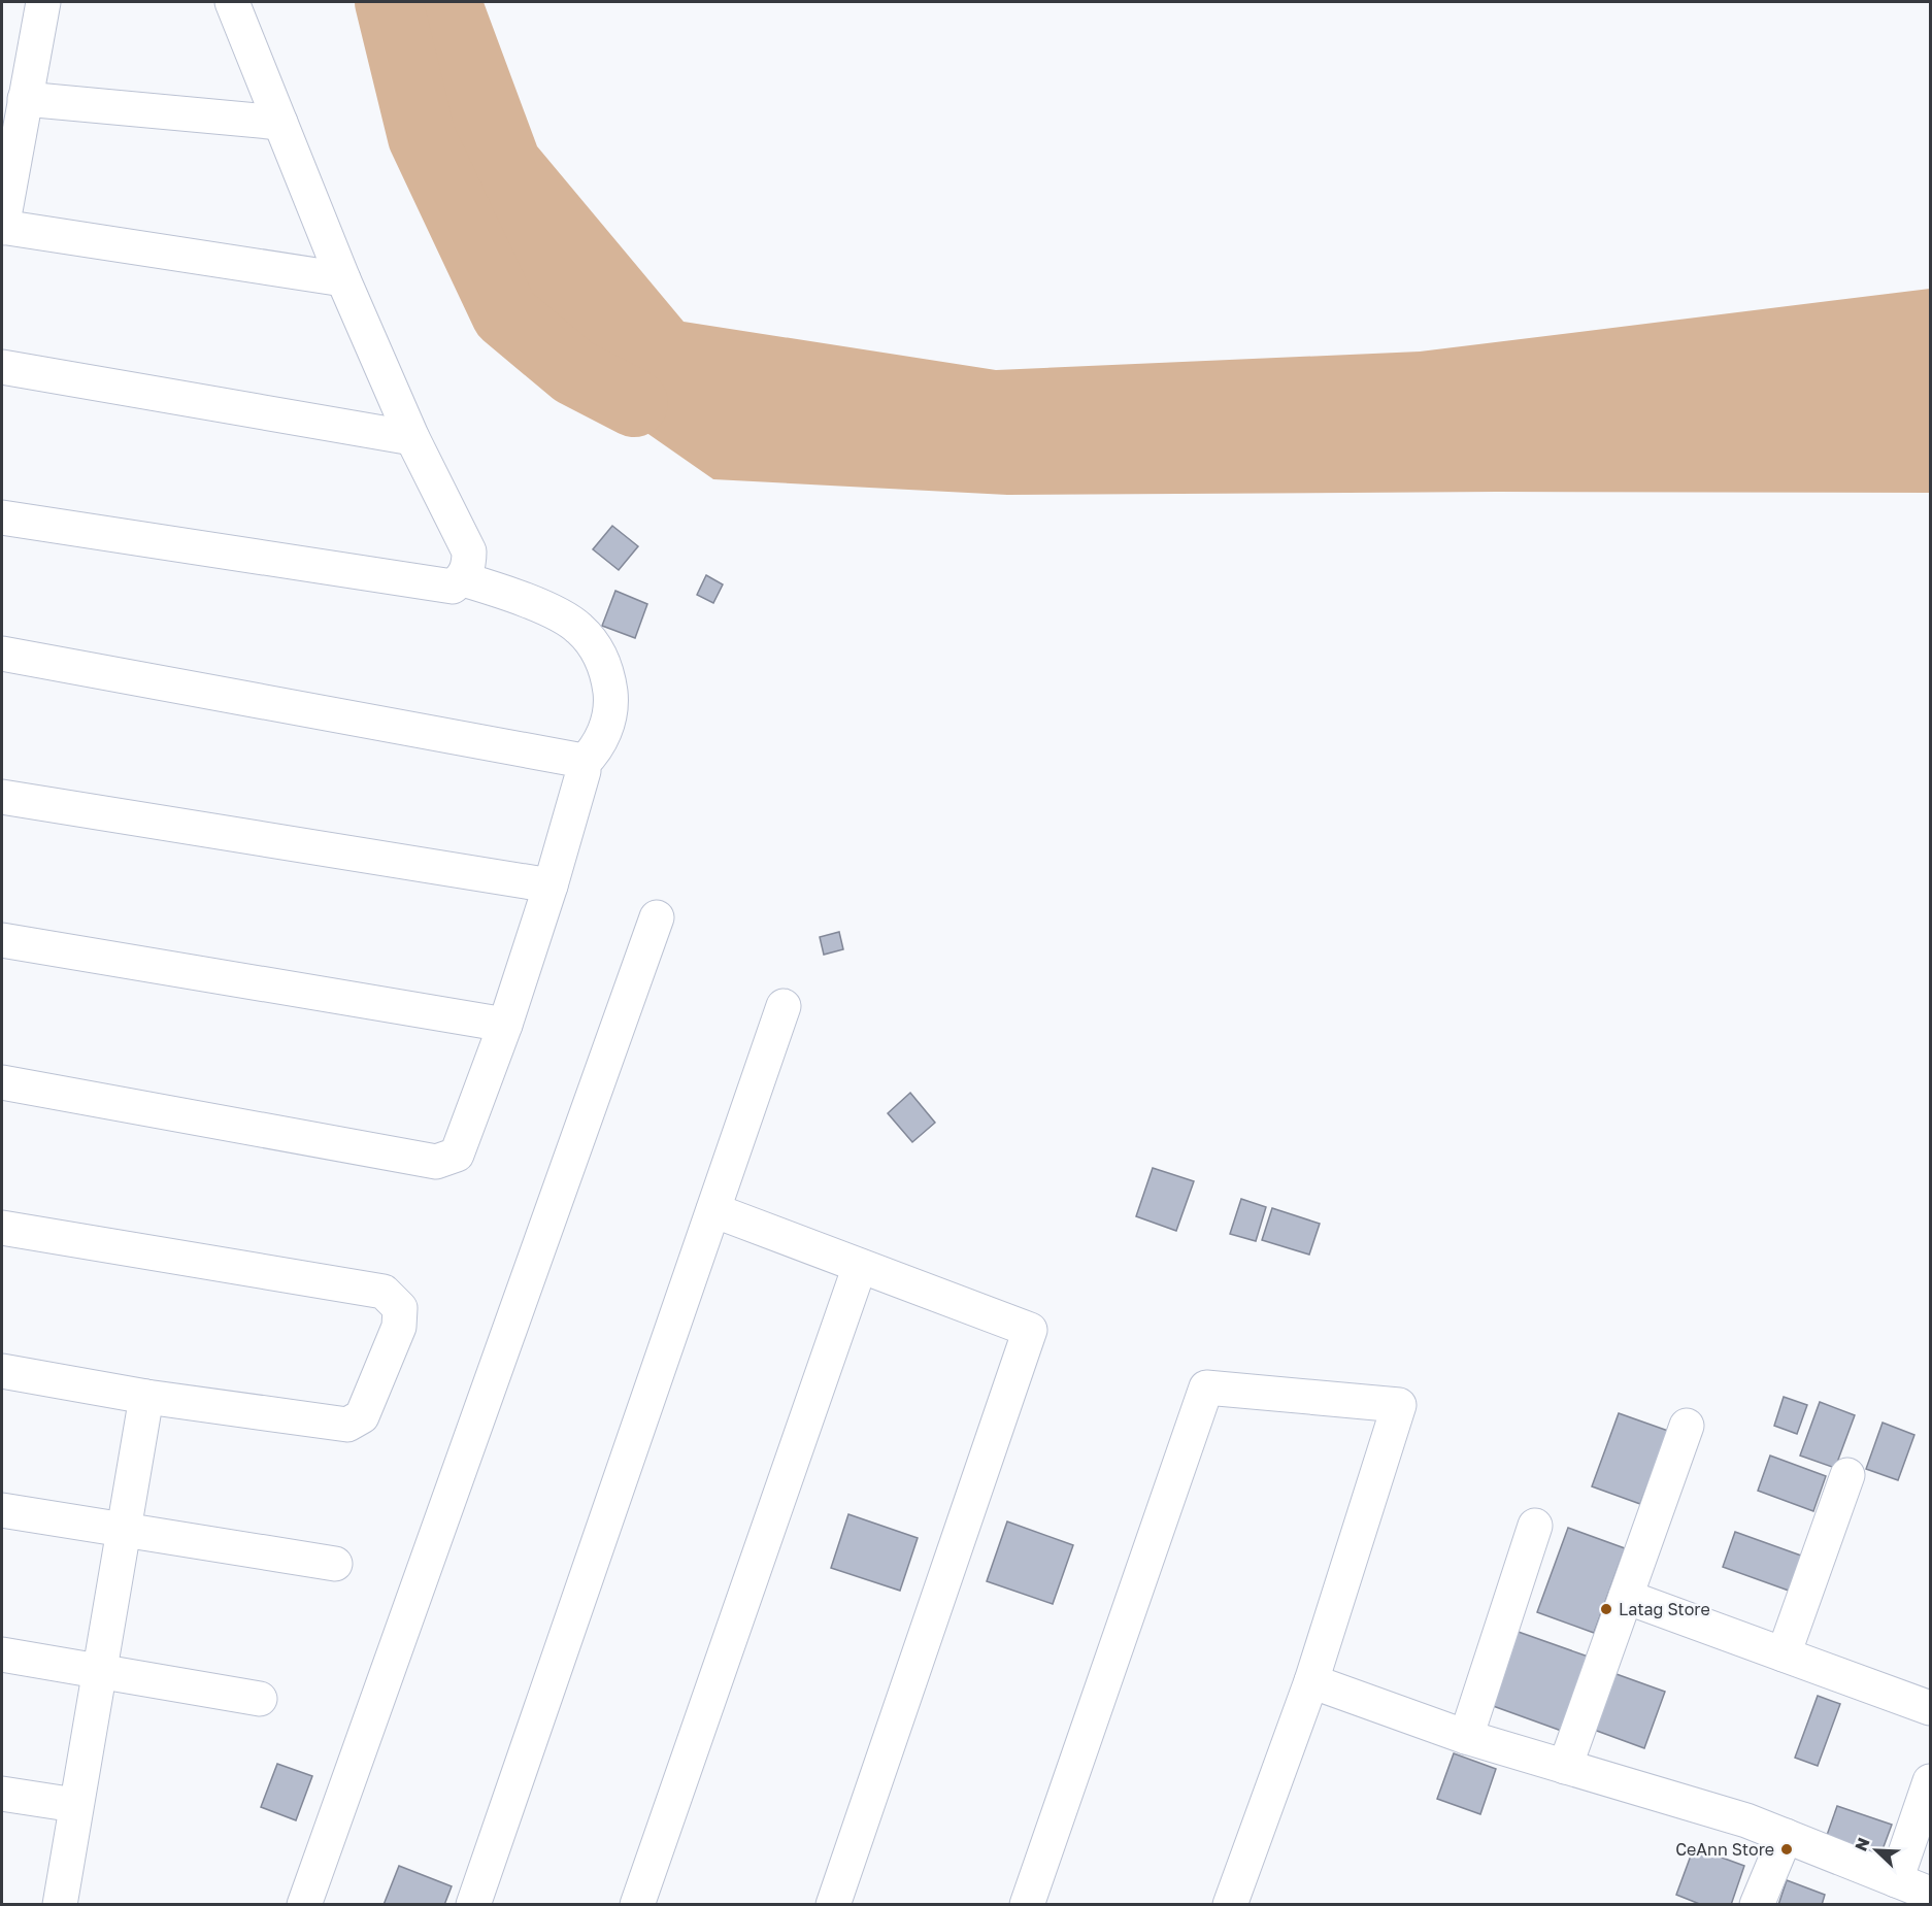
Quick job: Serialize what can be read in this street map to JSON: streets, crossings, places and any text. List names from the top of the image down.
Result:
{
  "places": ["Latag Store", "CeAnn Store"],
  "north": "top left"
}
